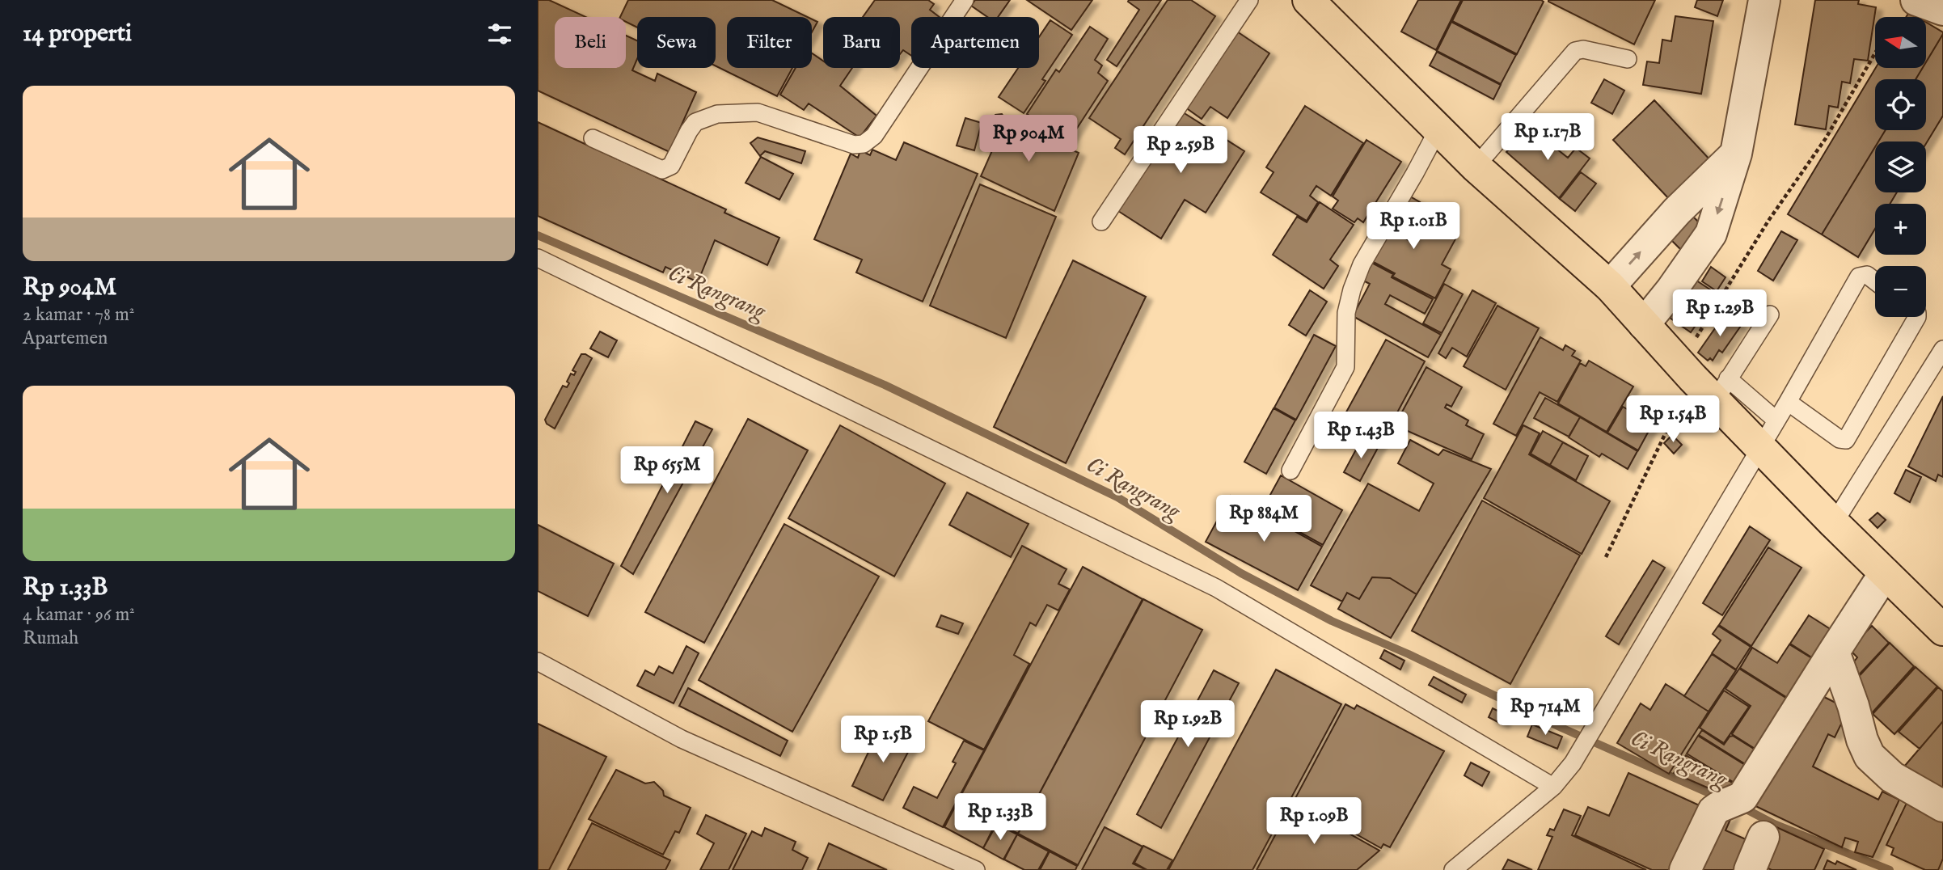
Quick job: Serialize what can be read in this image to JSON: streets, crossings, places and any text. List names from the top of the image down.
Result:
{
  "water": ["Ci Rangrang"],
  "north": "left",
  "page": {
    "heading": "14 properti",
    "map_buttons": ["+", "−"],
    "chip": [
      "Beli",
      "Sewa",
      "Filter",
      "Baru",
      "Apartemen"
    ],
    "list": [
      {
        "name": "Rp 904M",
        "note": "2 kamar · 78 m² · Apartemen"
      },
      {
        "name": "Rp 1.33B",
        "note": "4 kamar · 96 m² · Rumah"
      }
    ],
    "price": [
      "Rp 1.17B",
      "Rp 904M",
      "Rp 2.59B",
      "Rp 1.01B",
      "Rp 1.29B",
      "Rp 1.54B",
      "Rp 1.43B",
      "Rp 655M",
      "Rp 884M",
      "Rp 714M",
      "Rp 1.92B",
      "Rp 1.5B",
      "Rp 1.33B",
      "Rp 1.09B"
    ]
  }
}
